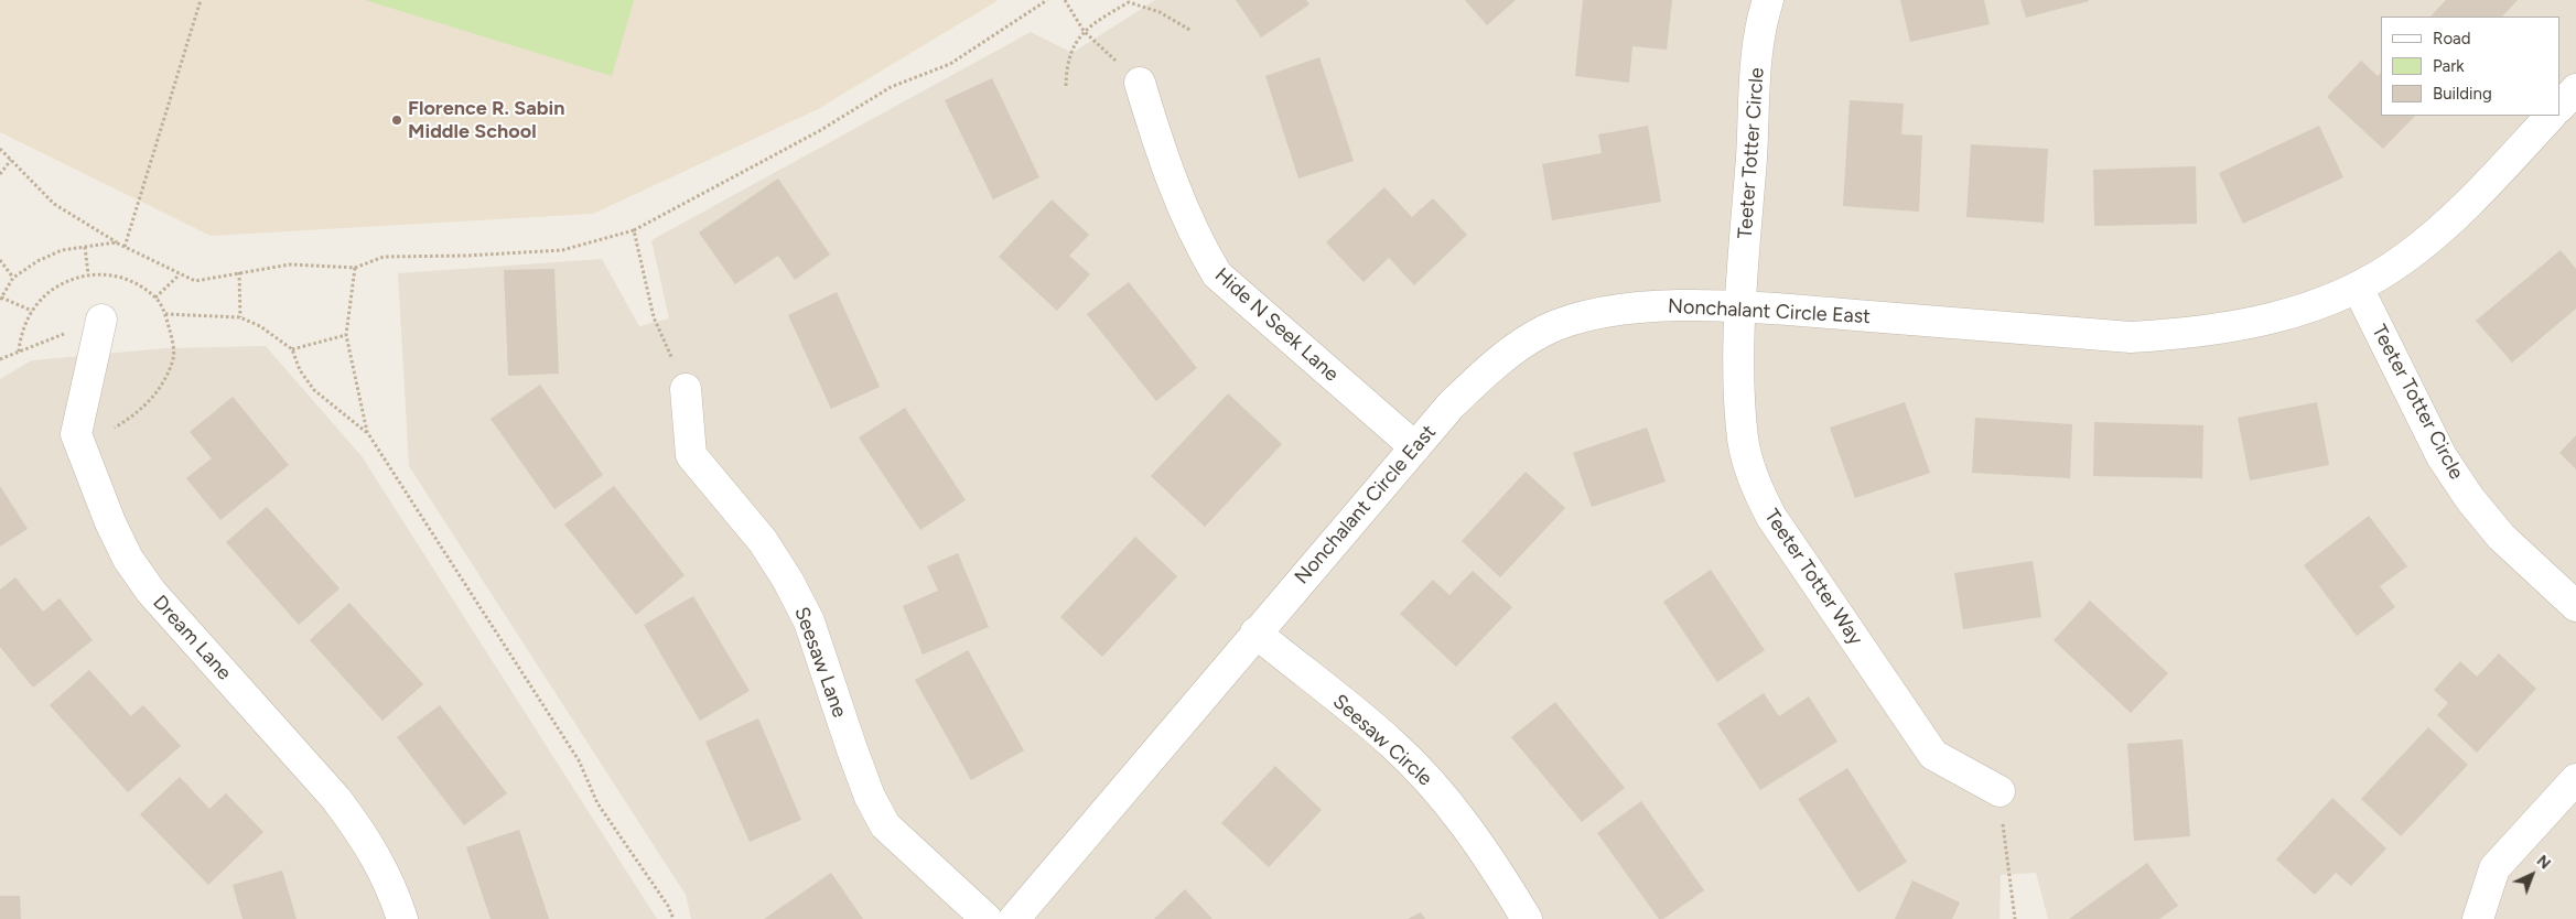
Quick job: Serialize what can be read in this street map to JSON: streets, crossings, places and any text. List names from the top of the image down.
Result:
{
  "streets": {
    "street": [
      "Teeter Totter Circle",
      "Nonchalant Circle East",
      "Hide N Seek Lane",
      "Teeter Totter Way",
      "Dream Lane",
      "Seesaw Lane",
      "Seesaw Circle"
    ]
  },
  "crossings": [
    ["Teeter Totter Circle", "Nonchalant Circle East"],
    ["Teeter Totter Circle", "Teeter Totter Way"],
    ["Nonchalant Circle East", "Hide N Seek Lane"],
    ["Nonchalant Circle East", "Teeter Totter Way"],
    ["Nonchalant Circle East", "Seesaw Circle"]
  ],
  "places": ["Florence R. Sabin Middle School"],
  "legend": ["Road", "Park", "Building"],
  "north": "top right"
}
